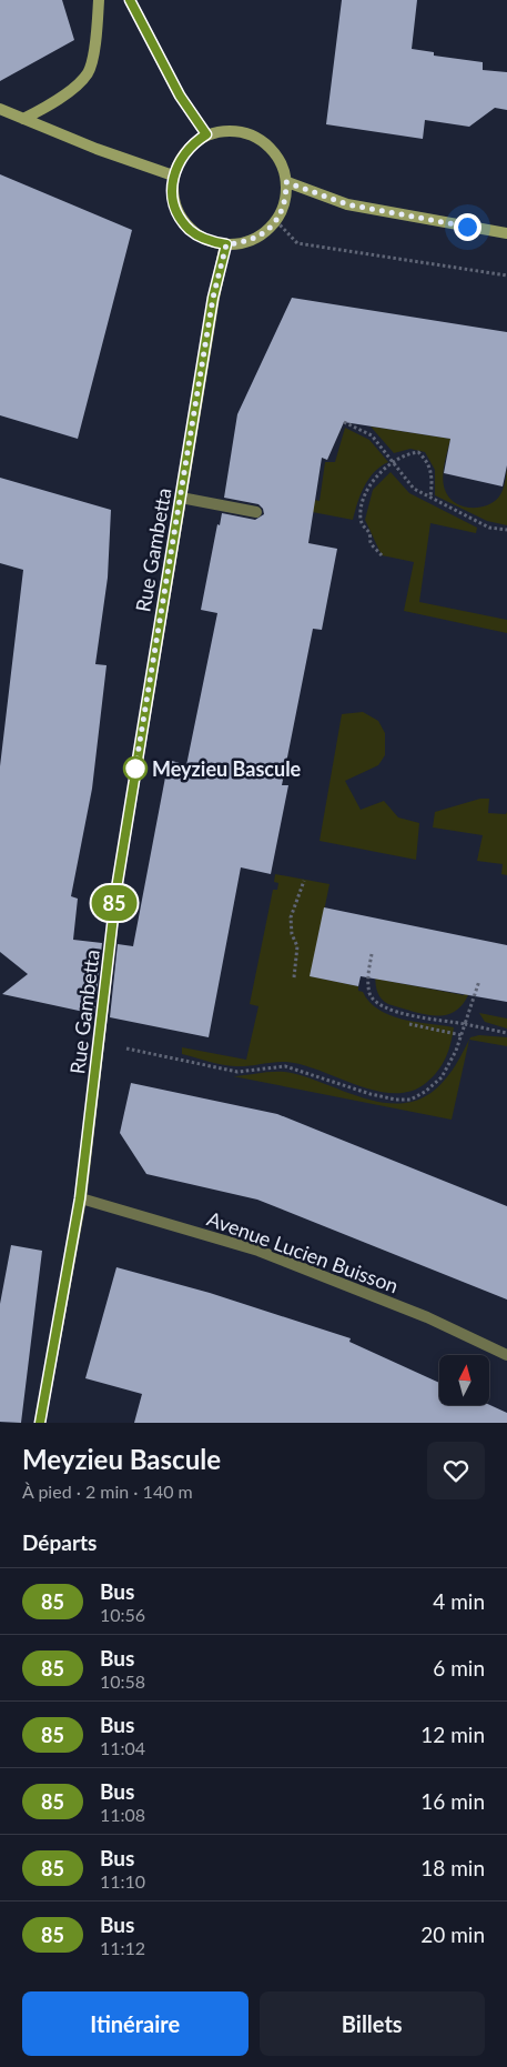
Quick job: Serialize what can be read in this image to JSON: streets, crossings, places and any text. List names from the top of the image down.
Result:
{
  "streets": {
    "street": ["Rue Gambetta", "Avenue Lucien Buisson"]
  },
  "crossings": [
    ["Rue Gambetta", "Avenue Lucien Buisson"]
  ],
  "places": ["Meyzieu Bascule"],
  "lines": ["bus line 85"],
  "north": "top",
  "page": {
    "on_map": "85",
    "heading": [
      ["Meyzieu Bascule", "À pied · 2 min · 140 m"],
      "Départs"
    ],
    "list": [
      {
        "mark": "85",
        "name": "Bus",
        "note": "10:56",
        "value": "4 min"
      },
      {
        "mark": "85",
        "name": "Bus",
        "note": "10:58",
        "value": "6 min"
      },
      {
        "mark": "85",
        "name": "Bus",
        "note": "11:04",
        "value": "12 min"
      },
      {
        "mark": "85",
        "name": "Bus",
        "note": "11:08",
        "value": "16 min"
      },
      {
        "mark": "85",
        "name": "Bus",
        "note": "11:10",
        "value": "18 min"
      },
      {
        "mark": "85",
        "name": "Bus",
        "note": "11:12",
        "value": "20 min"
      }
    ],
    "buttons": ["Itinéraire", "Billets"]
  }
}
